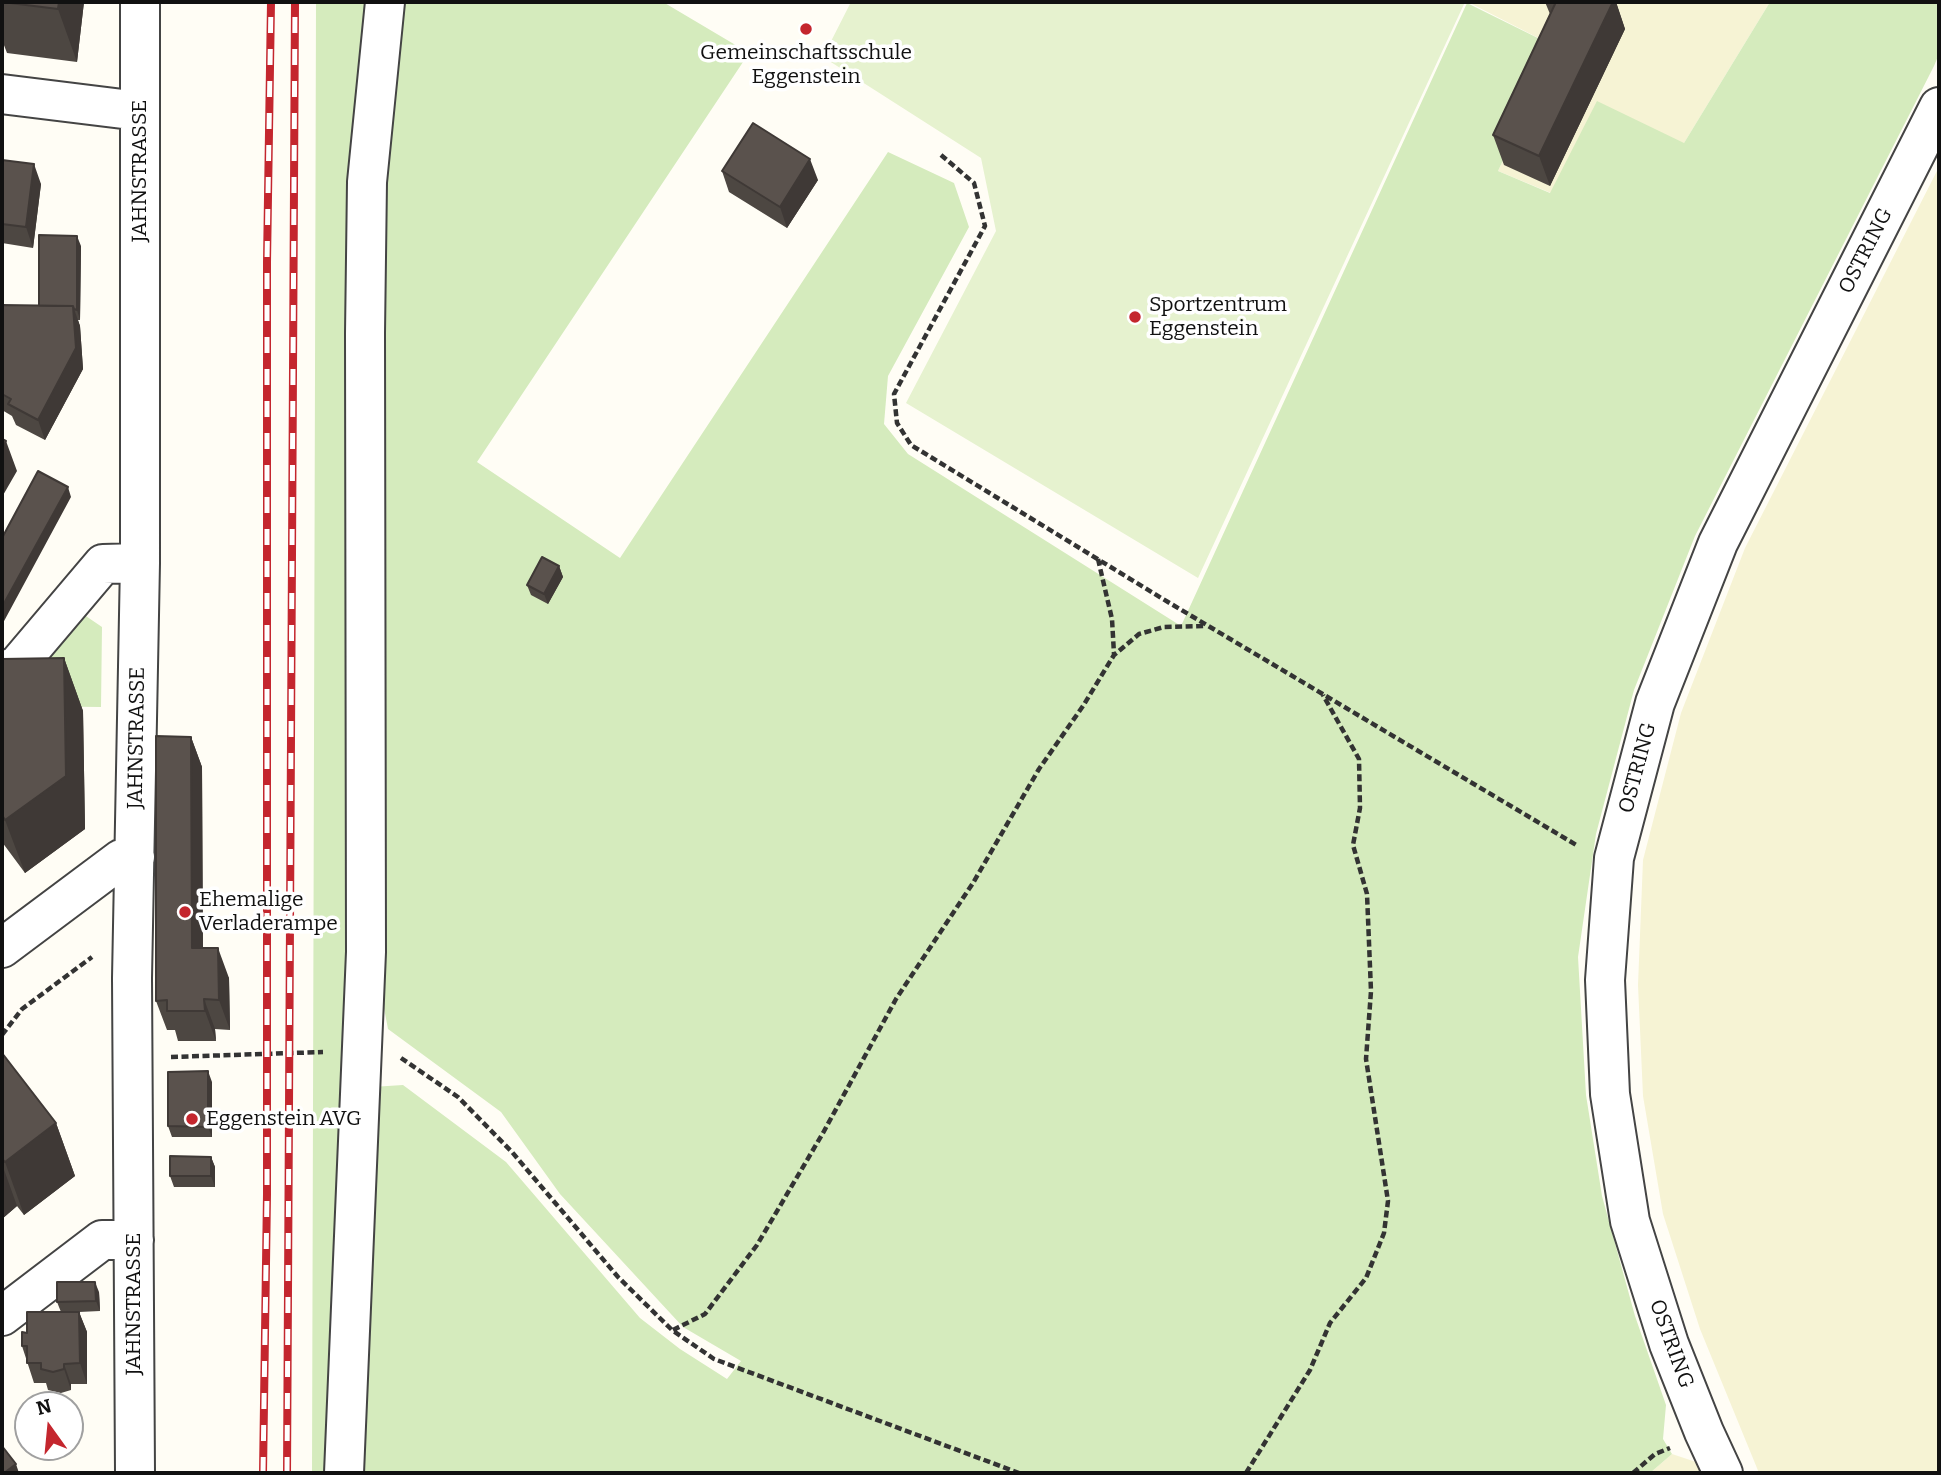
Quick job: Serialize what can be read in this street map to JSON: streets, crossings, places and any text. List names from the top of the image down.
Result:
{
  "streets": {
    "street": ["JAHNSTRASSE", "OSTRING"]
  },
  "places": [
    "Gemeinschaftsschule Eggenstein",
    "Sportzentrum Eggenstein",
    "Ehemalige Verladerampe",
    "Eggenstein AVG"
  ],
  "north": "top"
}
